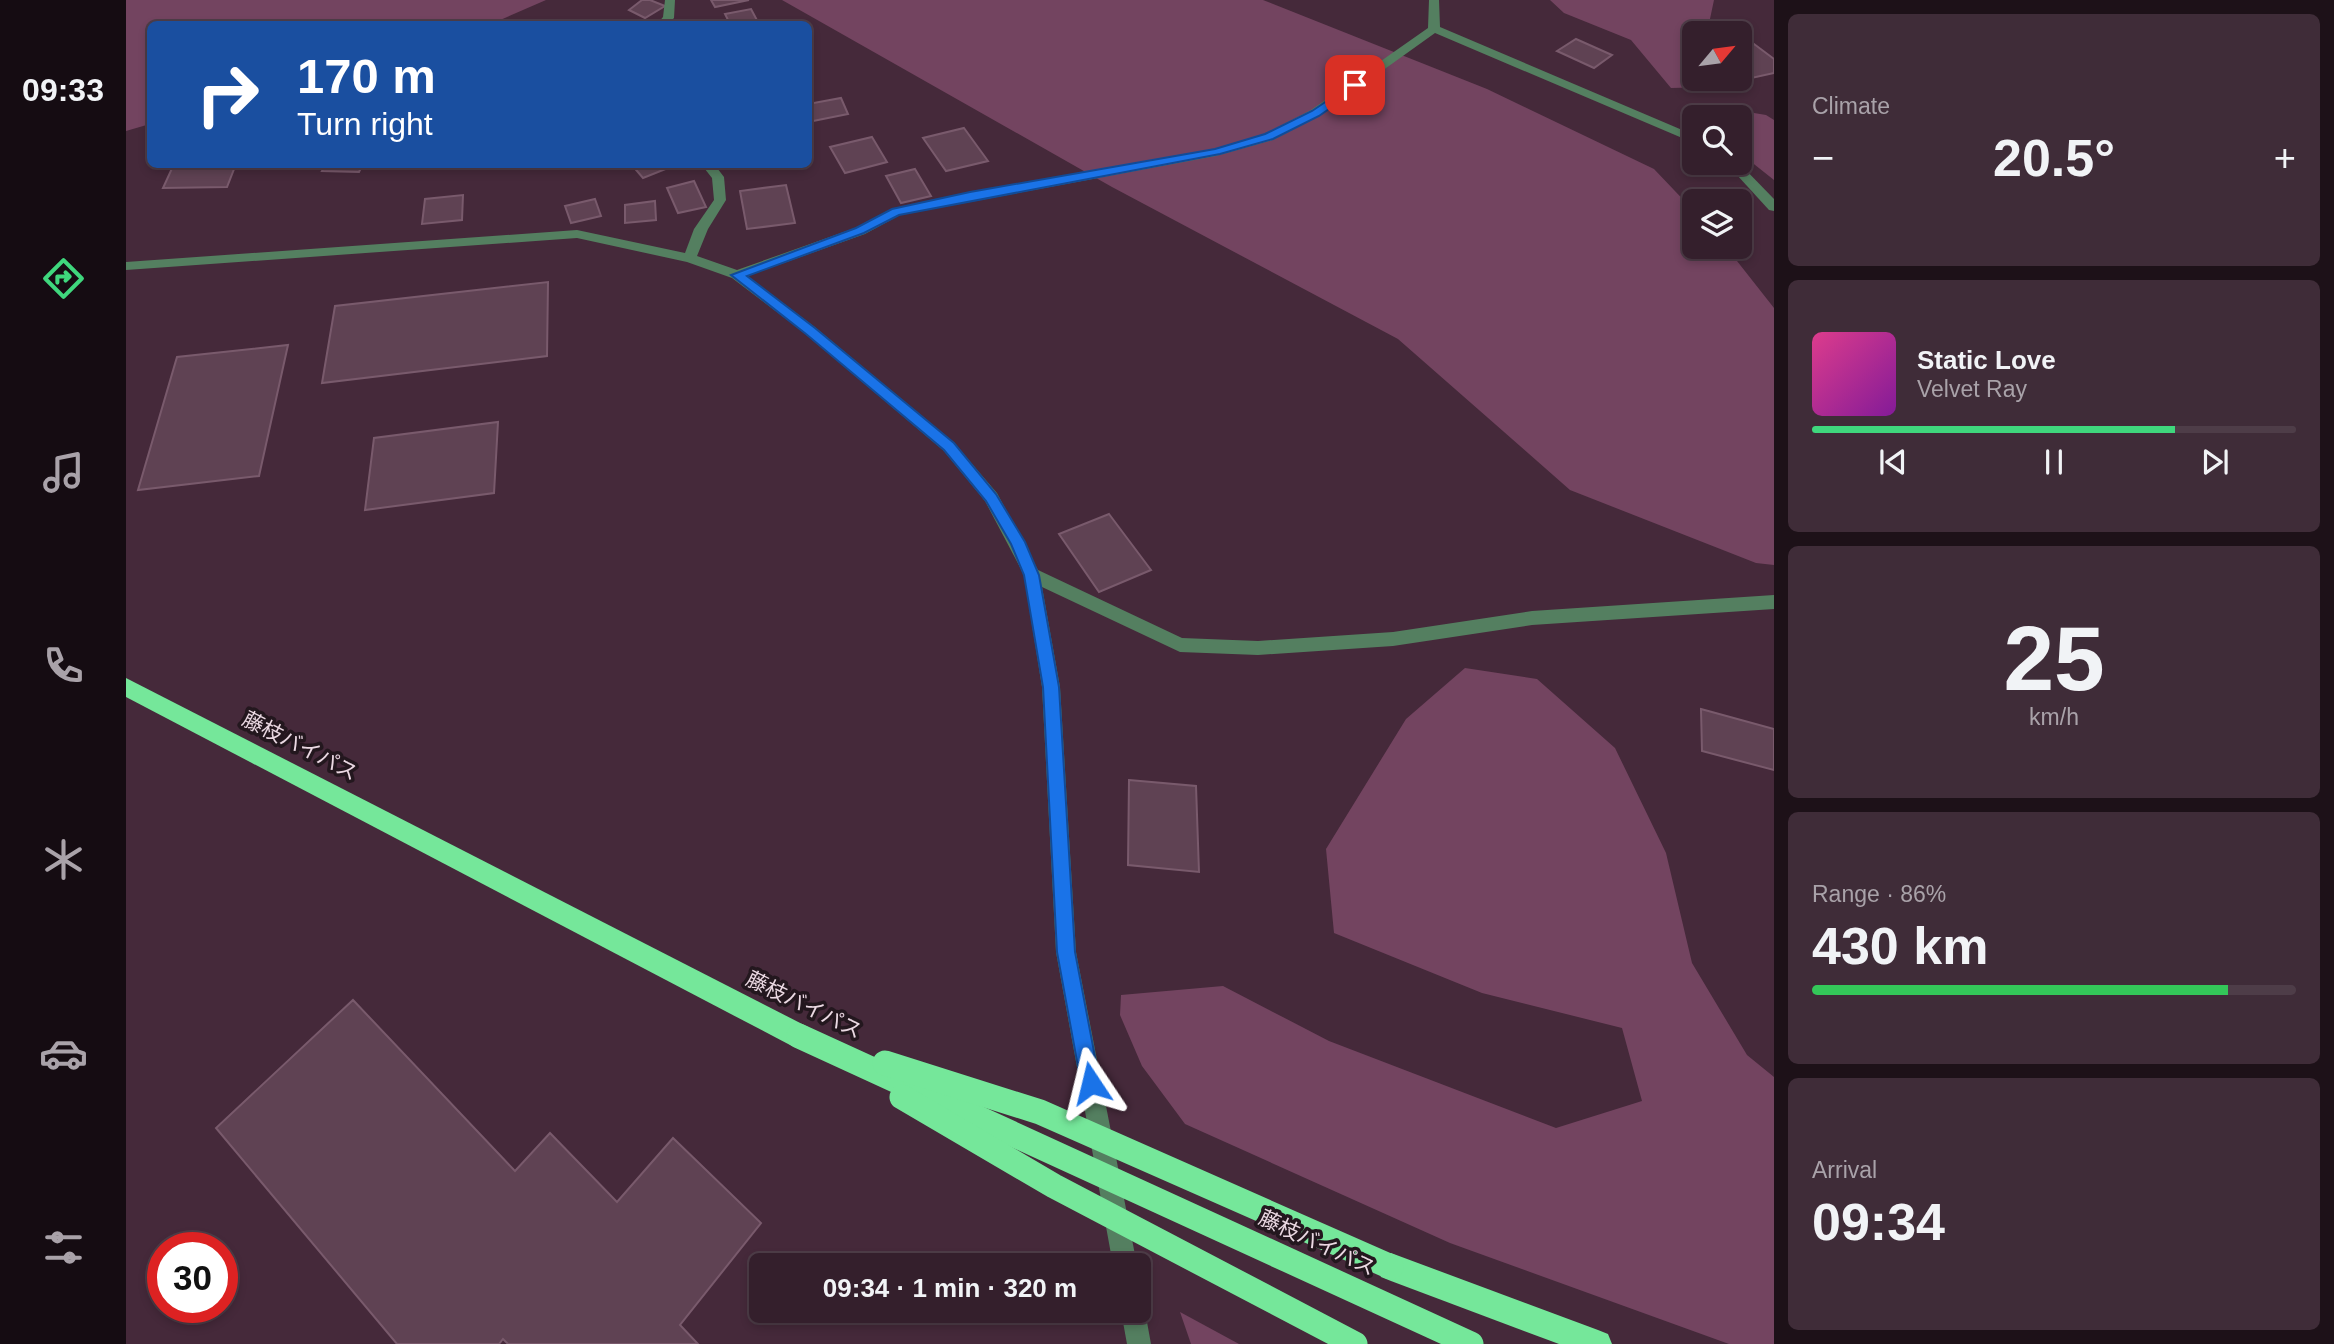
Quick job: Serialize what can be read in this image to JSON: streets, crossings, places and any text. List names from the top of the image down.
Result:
{
  "streets": {
    "highway": ["藤枝バイパス"]
  },
  "north": "top right",
  "page": {
    "tabs": "09:33",
    "tile": [
      "Climate",
      ["25", "km/h"],
      ["Range · 86%", "430 km"],
      ["Arrival", "09:34"]
    ],
    "turn": ["170 m", "Turn right"],
    "heat": ["−", "20.5°", "+"],
    "song": ["Static Love", "Velvet Ray"],
    "limit": "30",
    "trip": "09:34 · 1 min · 320 m"
  }
}
